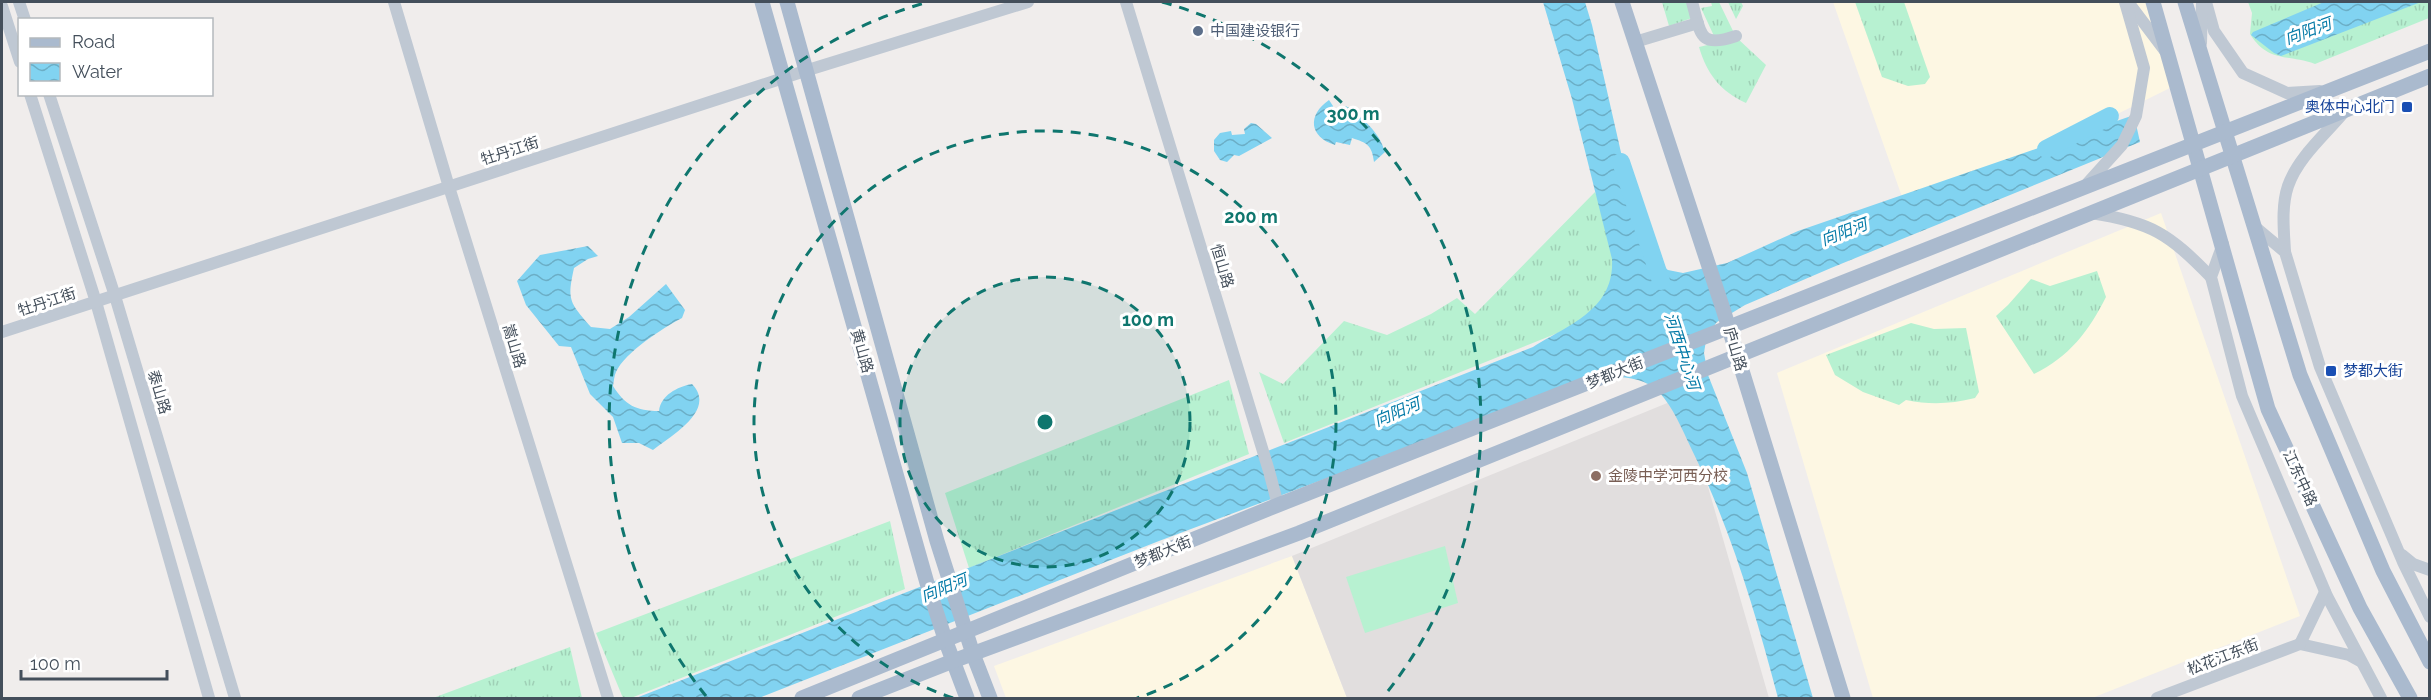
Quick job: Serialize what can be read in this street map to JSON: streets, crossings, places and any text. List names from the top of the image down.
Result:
{
  "streets": {
    "main road": [
      "庐山路",
      "黄山路",
      "梦都大街",
      "江东中路"
    ],
    "street": [
      "牡丹江街",
      "恒山路",
      "嵩山路",
      "泰山路",
      "松花江东街"
    ]
  },
  "crossings": [
    ["牡丹江街", "嵩山路"],
    ["牡丹江街", "黄山路"],
    ["牡丹江街", "泰山路"],
    ["恒山路", "梦都大街"],
    ["庐山路", "梦都大街"],
    ["黄山路", "梦都大街"],
    ["梦都大街", "江东中路"]
  ],
  "water": ["向阳河", "河西中心河"],
  "places": {
    "other": ["中国建设银行", "金陵中学河西分校"],
    "transit": ["奥体中心北门", "梦都大街"]
  },
  "legend": ["Road", "Water"],
  "scale_bar": "100 m",
  "rings": ["300 m", "200 m", "100 m"]
}
